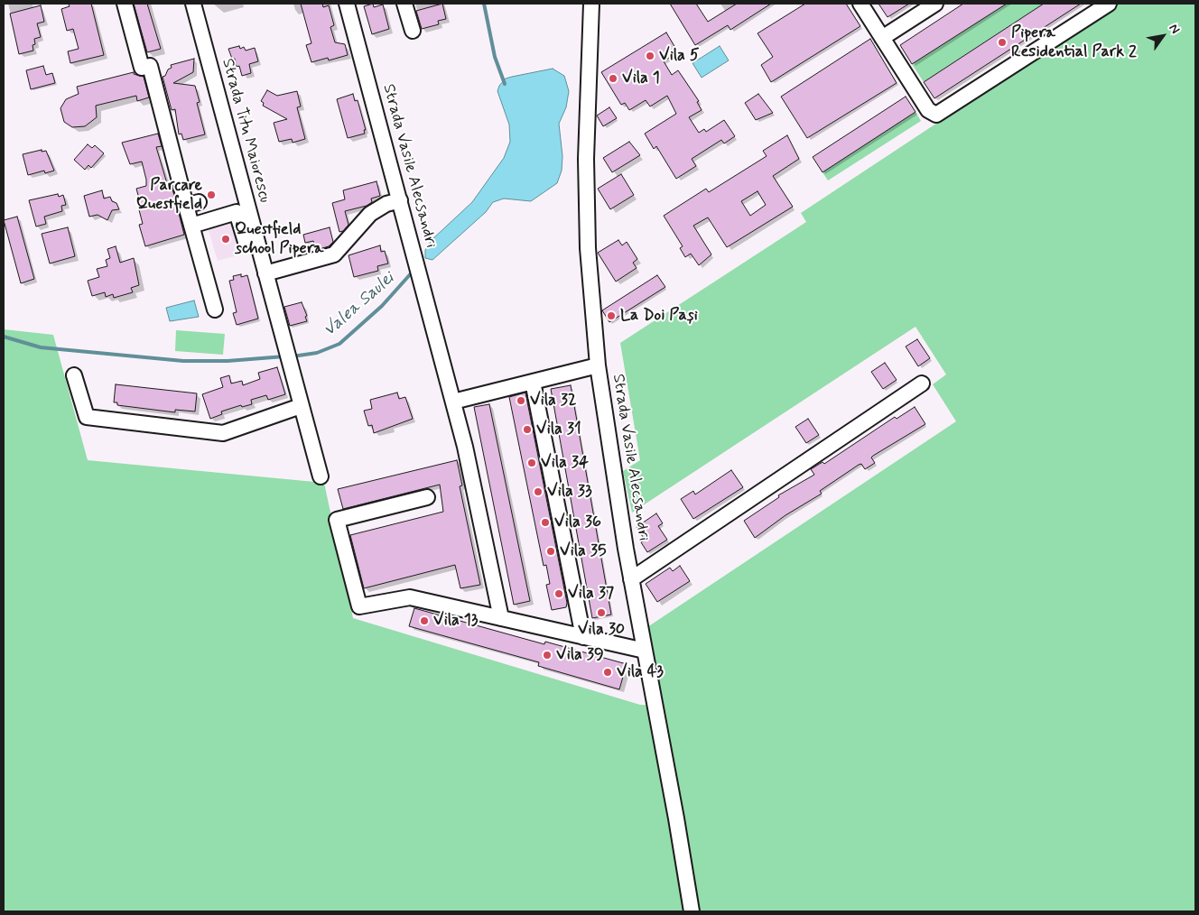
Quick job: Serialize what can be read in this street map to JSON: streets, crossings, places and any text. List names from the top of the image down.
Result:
{
  "streets": {
    "street": ["Strada Titu Maiorescu", "Strada Vasile Alecsandri"]
  },
  "water": ["Valea Saulei"],
  "places": [
    "Pipera Residential Park 2",
    "Vila 5",
    "Vila 1",
    "Parcare Questfield",
    "Questfield school Pipera",
    "La Doi Pași",
    "Vila 32",
    "Vila 31",
    "Vila 34",
    "Vila 33",
    "Vila 36",
    "Vila 35",
    "Vila 37",
    "Vila 30",
    "Vila 13",
    "Vila 39",
    "Vila 43"
  ],
  "north": "top right"
}
